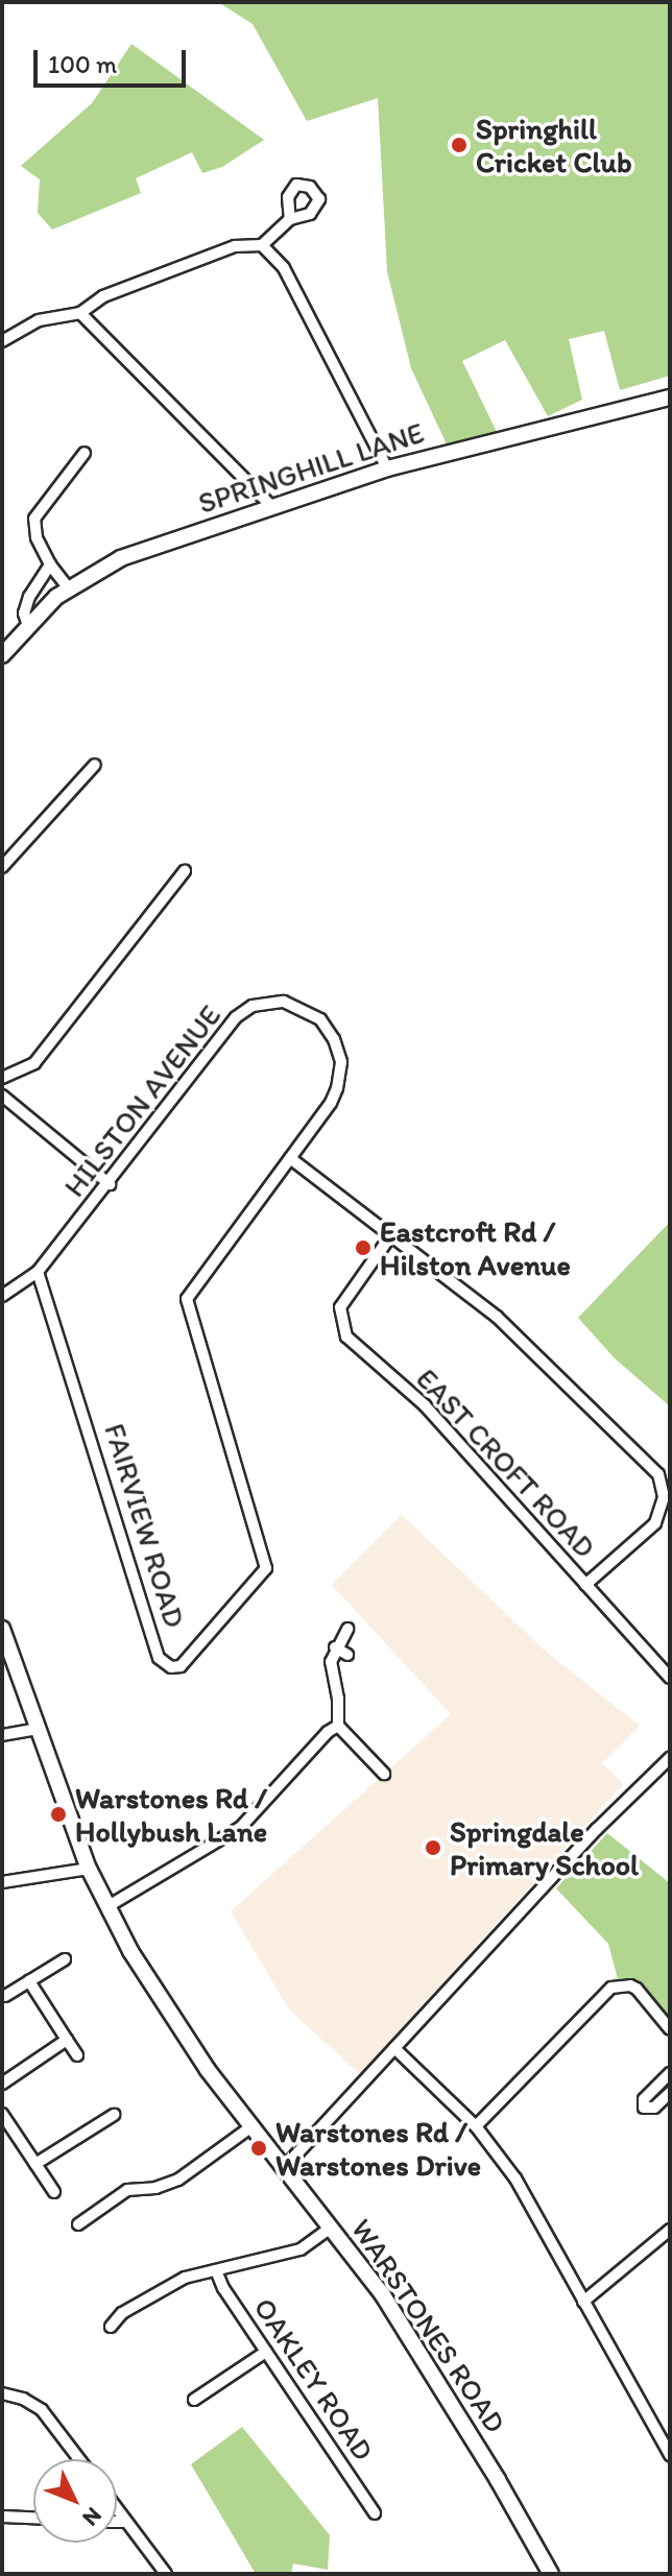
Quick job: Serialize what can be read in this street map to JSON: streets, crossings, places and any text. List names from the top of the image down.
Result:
{
  "streets": {
    "street": [
      "SPRINGHILL LANE",
      "HILSTON AVENUE",
      "EAST CROFT ROAD",
      "FAIRVIEW ROAD",
      "WARSTONES ROAD",
      "OAKLEY ROAD"
    ]
  },
  "crossings": [
    ["HILSTON AVENUE", "FAIRVIEW ROAD"]
  ],
  "places": [
    "Springhill Cricket Club",
    "Eastcroft Rd / Hilston Avenue",
    "Warstones Rd / Hollybush Lane",
    "Springdale Primary School",
    "Warstones Rd / Warstones Drive"
  ],
  "scale_bar": "100 m",
  "north": "bottom right"
}
